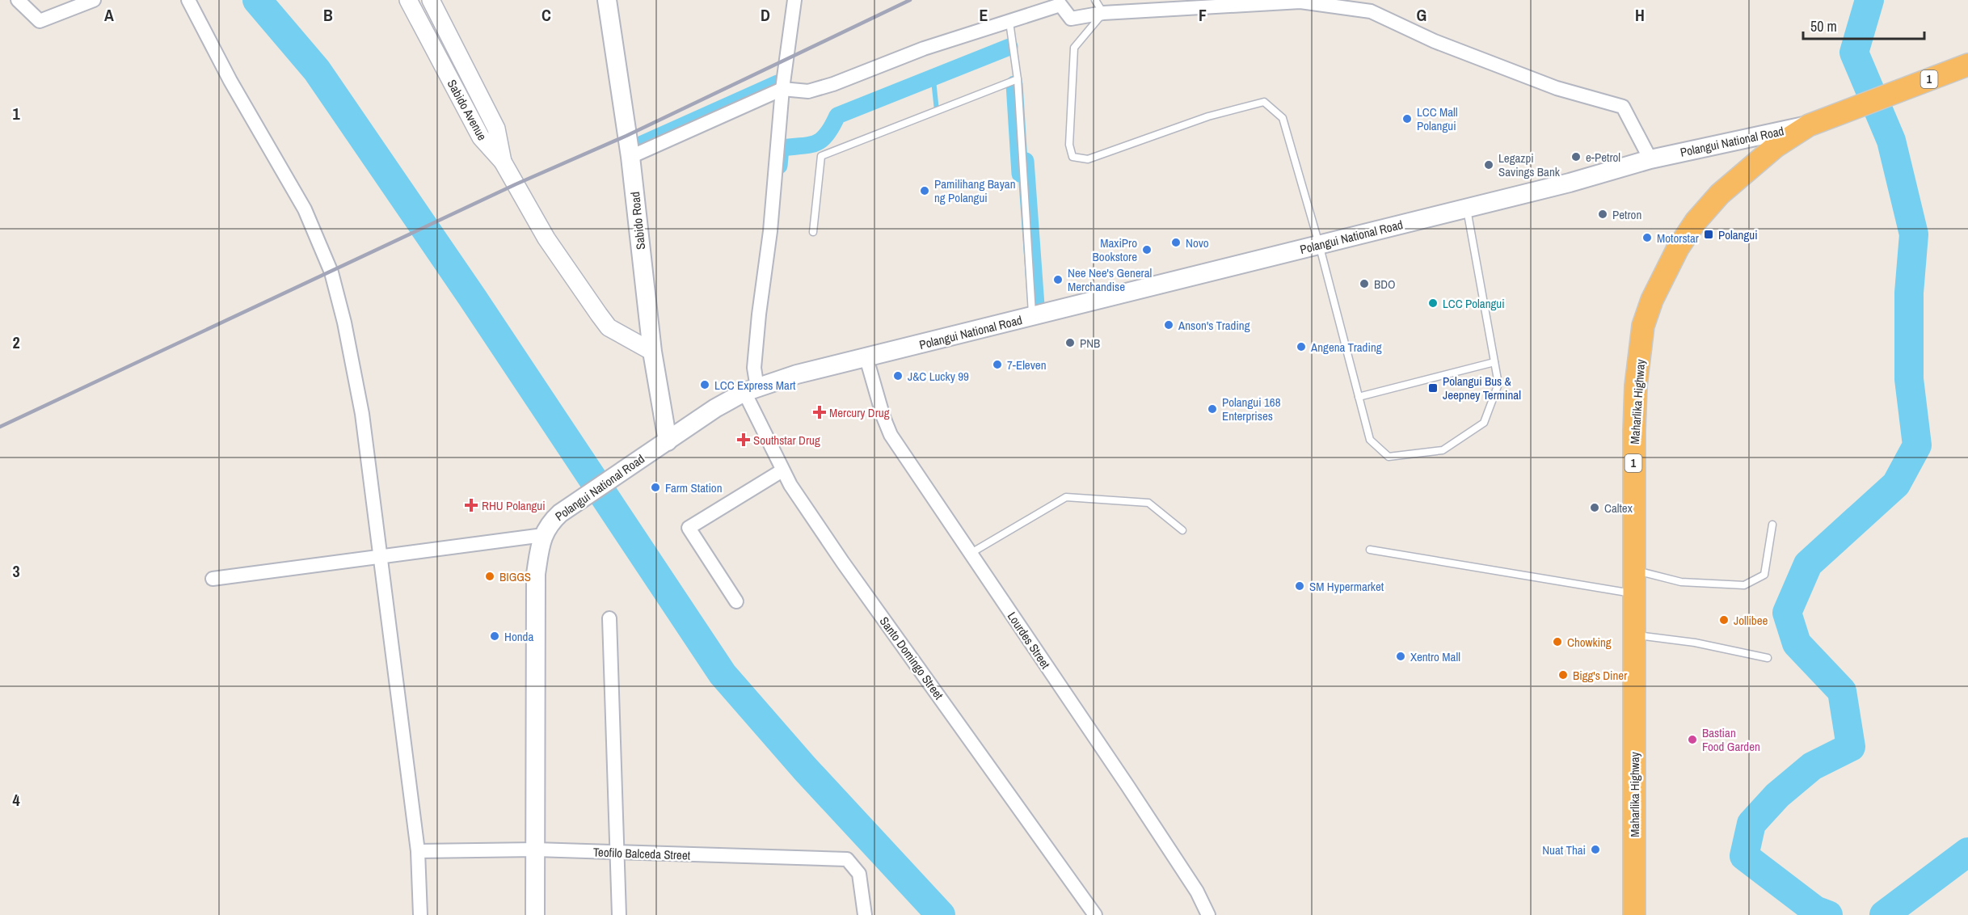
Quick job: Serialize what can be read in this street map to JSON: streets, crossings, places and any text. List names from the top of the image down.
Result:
{
  "streets": {
    "highway": ["1", "Maharlika Highway"],
    "main road": ["Polangui National Road", "Sabido Road"],
    "street": [
      "Sabido Avenue",
      "Lourdes Street",
      "Santo Domingo Street",
      "Teofilo Balceda Street"
    ]
  },
  "crossings": [
    ["Polangui National Road", "Sabido Road"],
    ["Polangui National Road", "Maharlika Highway"],
    ["Polangui National Road", "Lourdes Street"],
    ["Polangui National Road", "Santo Domingo Street"],
    ["Polangui National Road", "Teofilo Balceda Street"]
  ],
  "places": {
    "other": [
      "LCC Mall Polangui",
      "e-Petrol",
      "Legazpi Savings Bank",
      "Pamilihang Bayan ng Polangui",
      "Petron",
      "Motorstar",
      "Novo",
      "MaxiPro Bookstore",
      "Nee Nee's General Merchandise",
      "BDO",
      "LCC Polangui",
      "Anson's Trading",
      "PNB",
      "Angena Trading",
      "7-Eleven",
      "J&C Lucky 99",
      "LCC Express Mart",
      "Polangui 168 Enterprises",
      "Farm Station",
      "Caltex",
      "BIGGS",
      "SM Hypermarket",
      "Jollibee",
      "Honda",
      "Chowking",
      "Xentro Mall",
      "Bigg's Diner",
      "Bastian Food Garden",
      "Nuat Thai"
    ],
    "transit": ["Polangui", "Polangui Bus & Jeepney Terminal"],
    "health": ["Mercury Drug", "Southstar Drug", "RHU Polangui"]
  },
  "scale_bar": "50 m",
  "grid": {
    "columns": [
      "A",
      "B",
      "C",
      "D",
      "E",
      "F",
      "G",
      "H"
    ],
    "rows": [
      "1",
      "2",
      "3",
      "4"
    ]
  }
}
